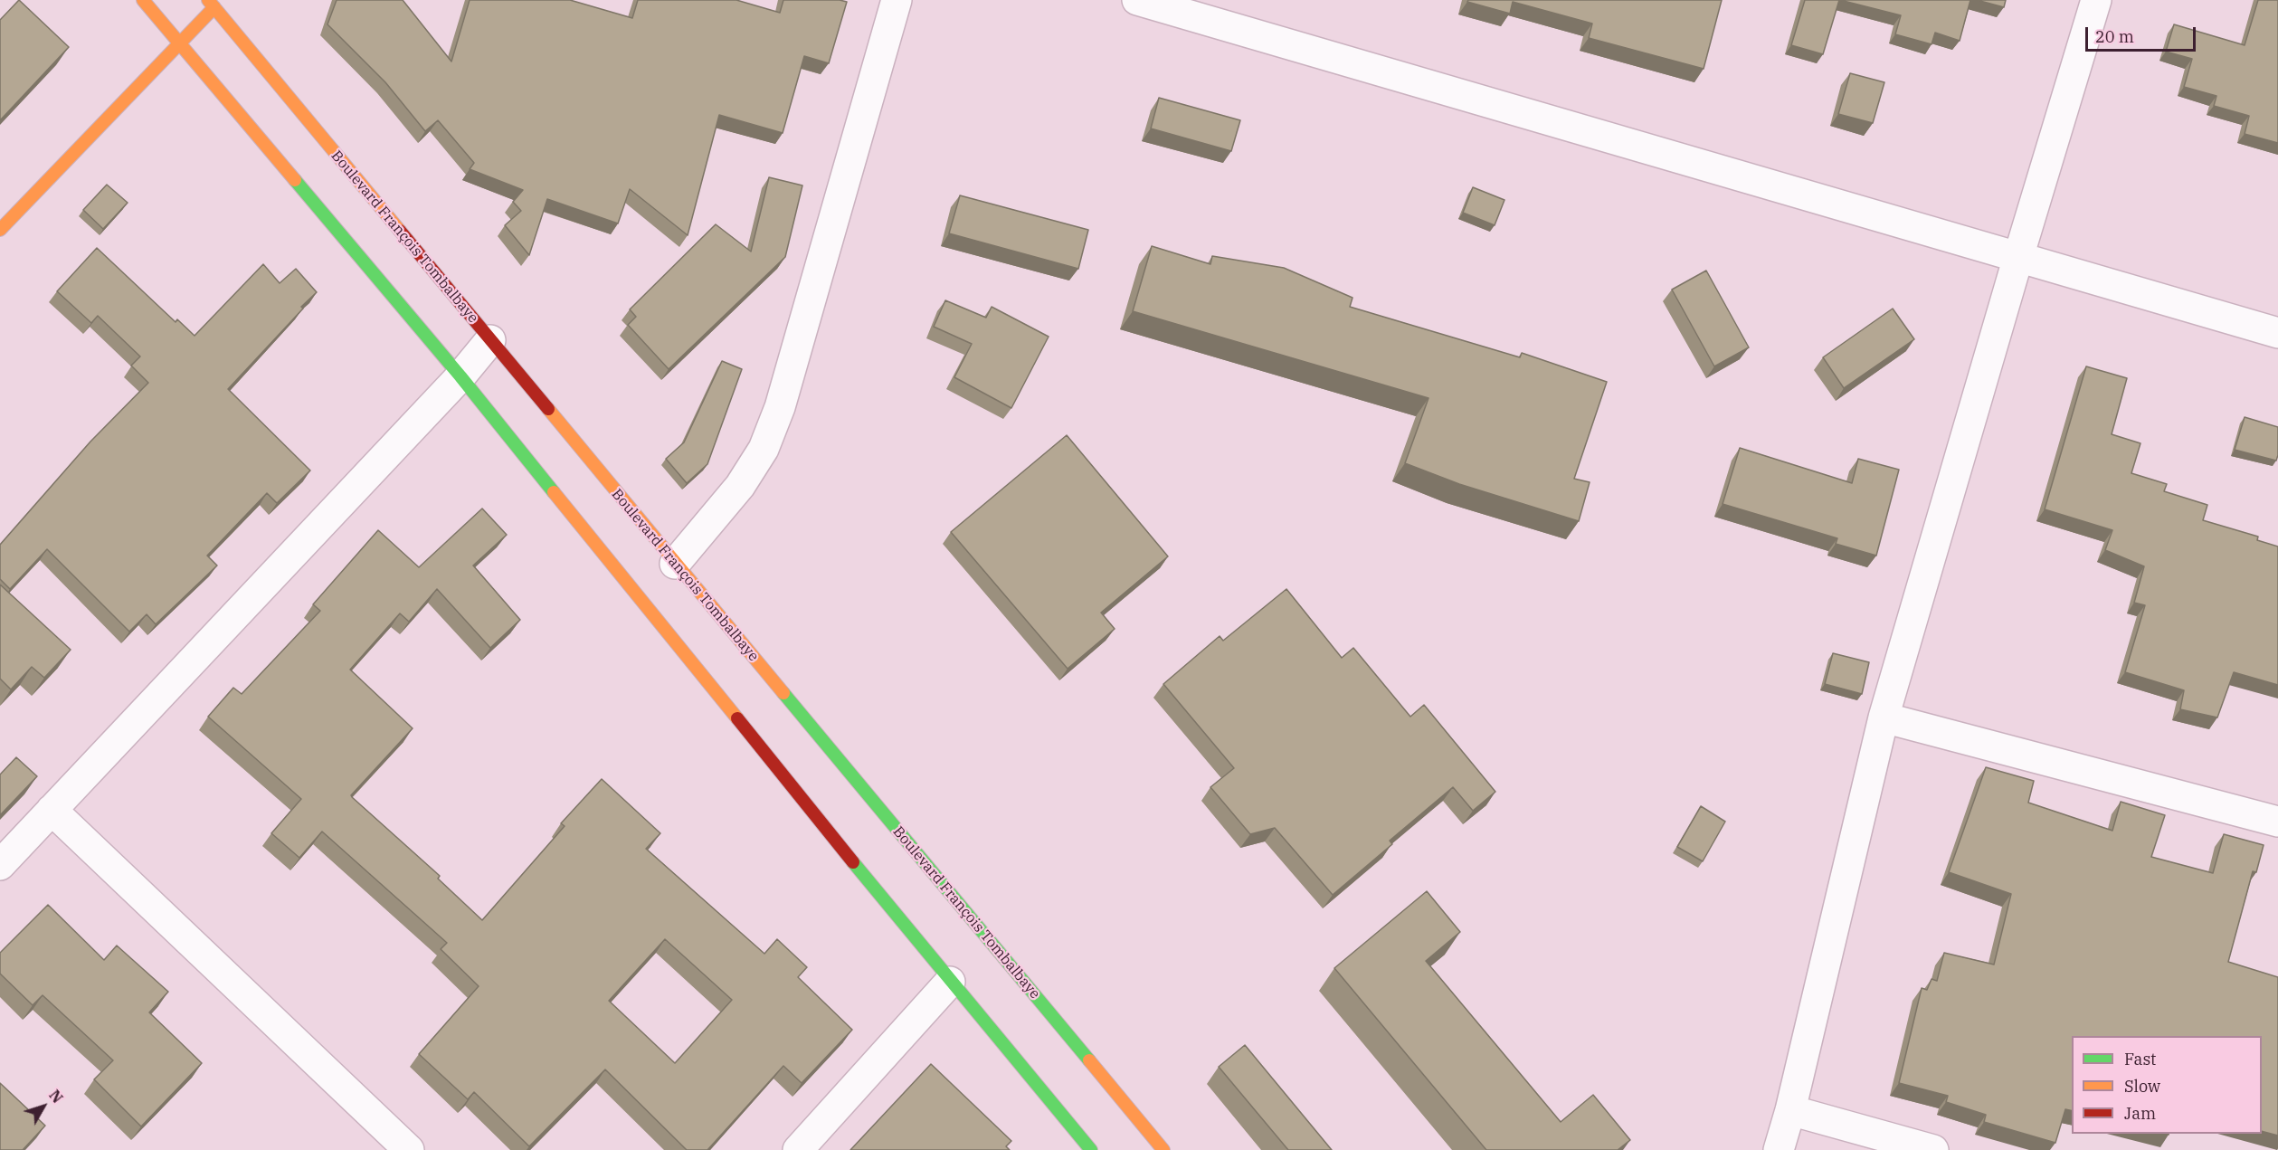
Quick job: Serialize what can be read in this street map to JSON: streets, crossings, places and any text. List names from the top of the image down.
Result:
{
  "streets": {
    "main road": ["Boulevard François Tombalbaye"]
  },
  "legend": ["Fast", "Slow", "Jam"],
  "scale_bar": "20 m",
  "north": "top right"
}
